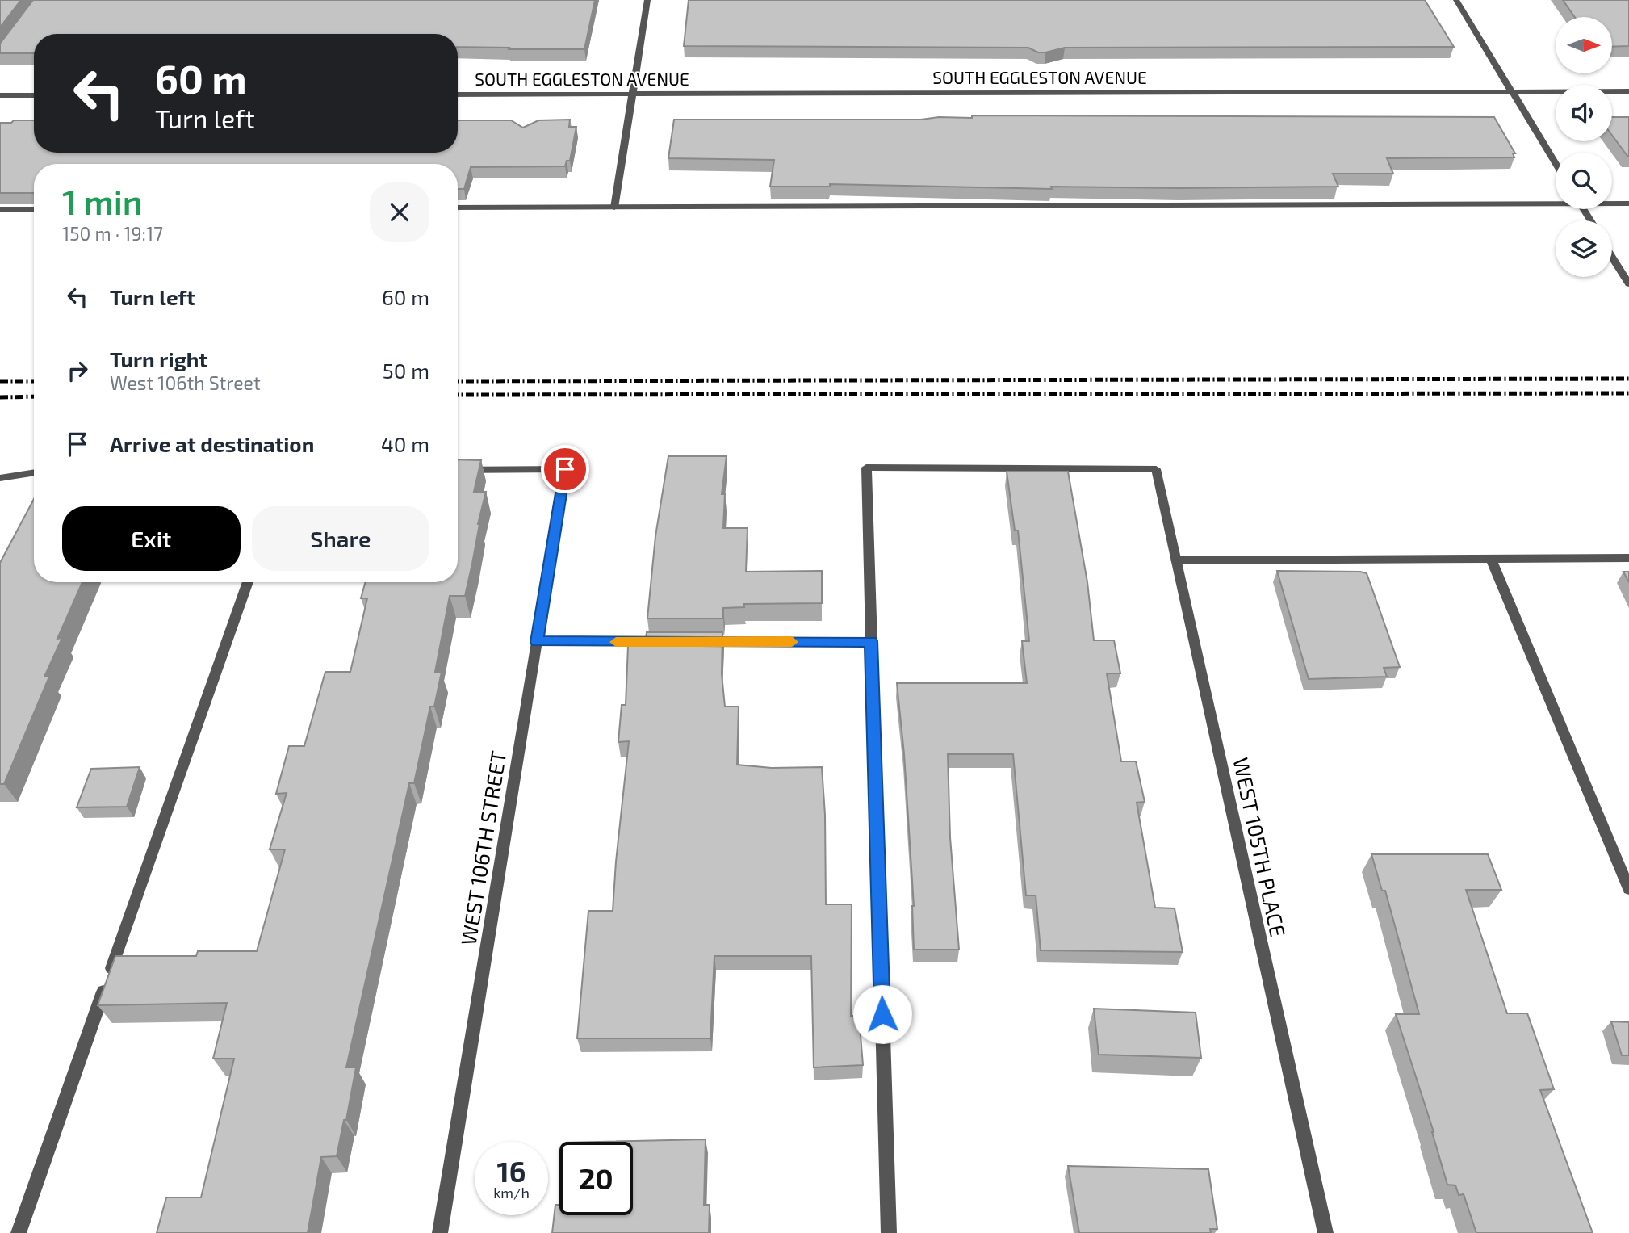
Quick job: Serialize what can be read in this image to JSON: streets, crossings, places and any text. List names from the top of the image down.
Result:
{
  "streets": {
    "street": ["SOUTH EGGLESTON AVENUE", "WEST 105TH PLACE", "WEST 106TH STREET"]
  },
  "north": "right",
  "page": {
    "turn": ["60 m", "Turn left"],
    "heading": ["1 min", "150 m · 19:17"],
    "list": [
      {
        "name": "Turn left",
        "value": "60 m"
      },
      {
        "name": "Turn right",
        "note": "West 106th Street",
        "value": "50 m"
      },
      {
        "name": "Arrive at destination",
        "value": "40 m"
      }
    ],
    "buttons": ["Exit", "Share"],
    "speed": "16 km/h",
    "limit": "20"
  }
}
